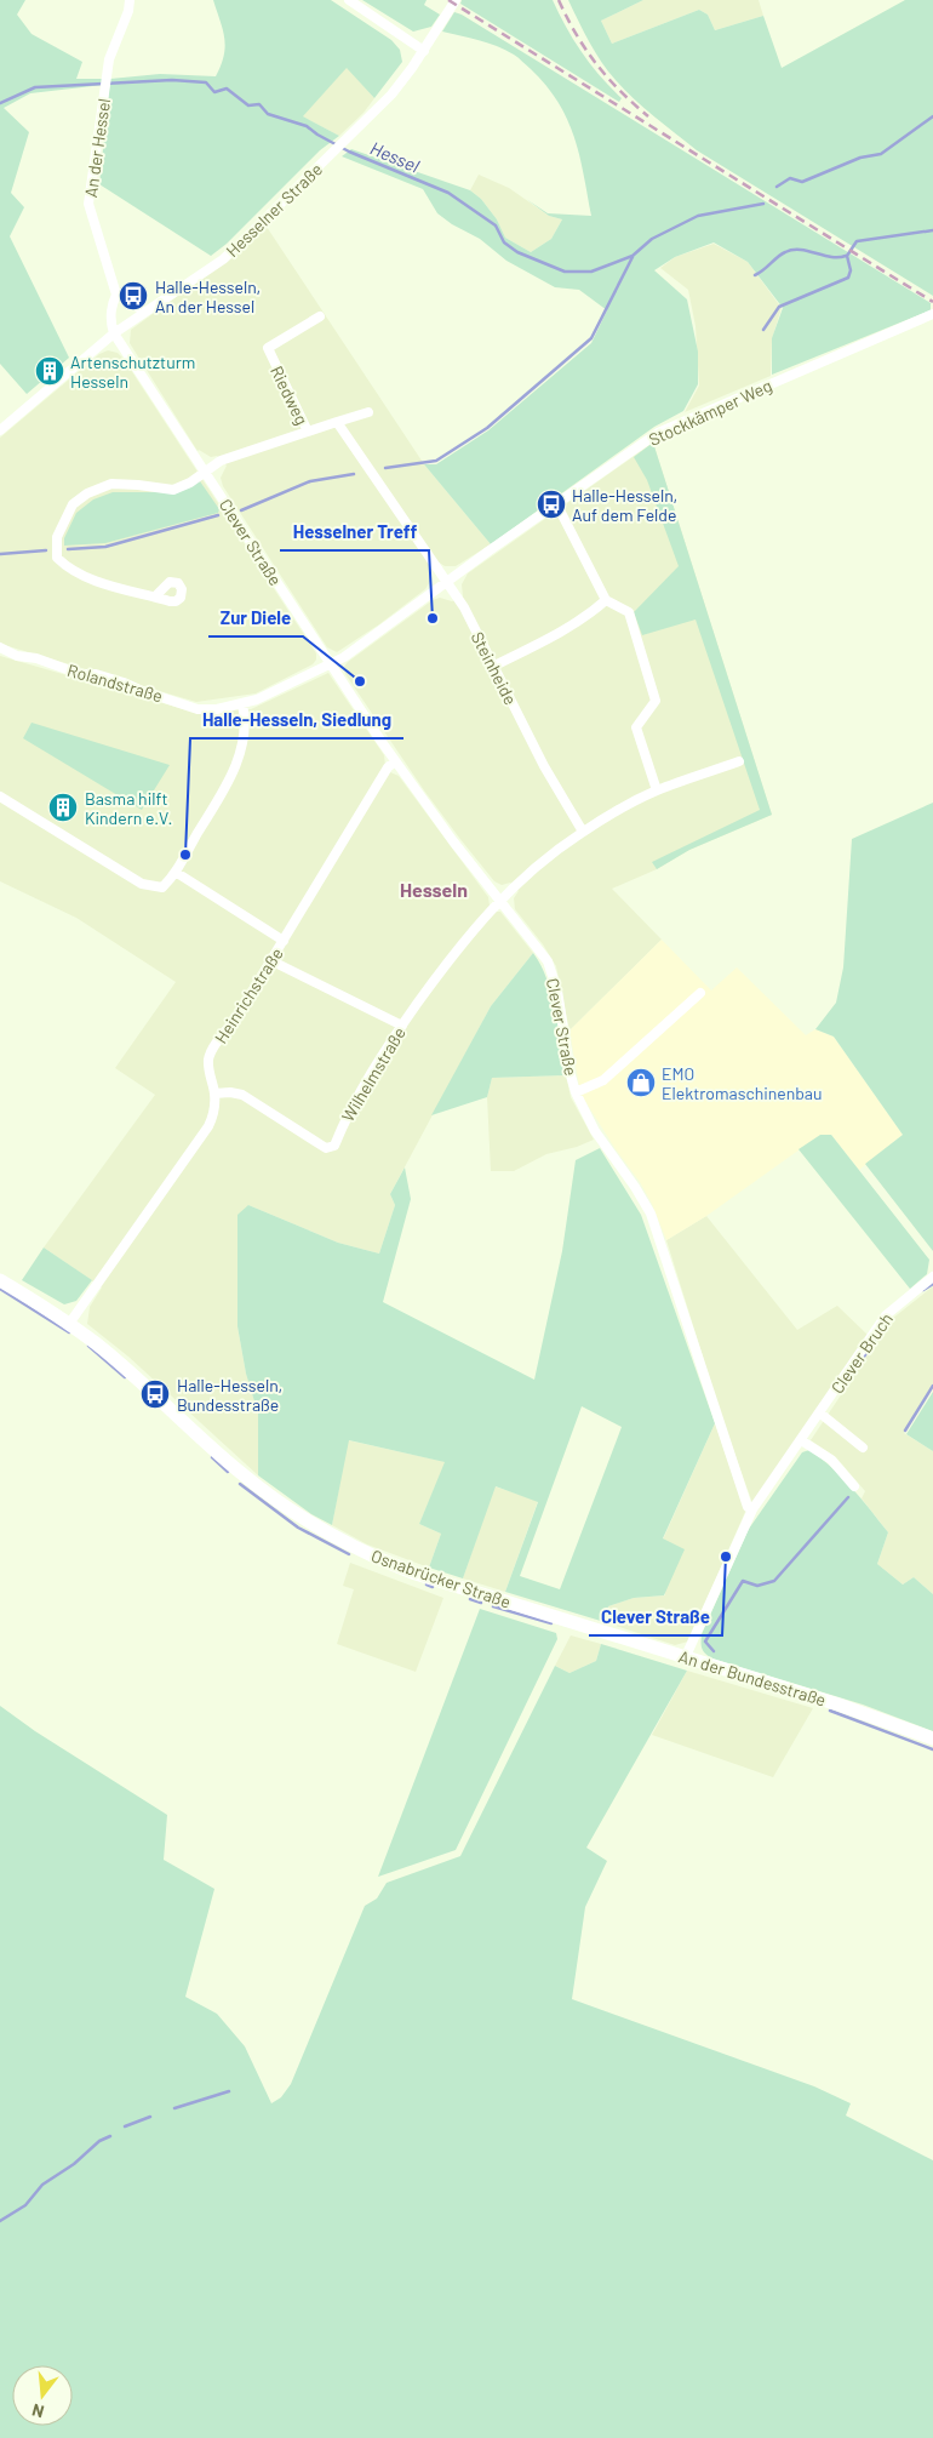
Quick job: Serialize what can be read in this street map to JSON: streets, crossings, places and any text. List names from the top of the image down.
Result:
{
  "streets": {
    "main road": ["Osnabrücker Straße", "An der Bundesstraße"],
    "street": [
      "An der Hessel",
      "Hesselner Straße",
      "Riedweg",
      "Stockkämper Weg",
      "Clever Straße",
      "Steinheide",
      "Rolandstraße",
      "Heinrichstraße",
      "Wilhelmstraße",
      "Clever Bruch"
    ]
  },
  "crossings": [
    ["An der Hessel", "Hesselner Straße"],
    ["An der Hessel", "Clever Straße"],
    ["Hesselner Straße", "Clever Straße"],
    ["Stockkämper Weg", "Clever Straße"],
    ["Stockkämper Weg", "Steinheide"],
    ["Stockkämper Weg", "Rolandstraße"],
    ["Clever Straße", "Rolandstraße"],
    ["Clever Straße", "Heinrichstraße"],
    ["Clever Straße", "Wilhelmstraße"],
    ["Clever Straße", "Clever Bruch"],
    ["Heinrichstraße", "Wilhelmstraße"],
    ["Heinrichstraße", "Osnabrücker Straße"],
    ["Osnabrücker Straße", "An der Bundesstraße"]
  ],
  "districts": ["Hesseln"],
  "water": ["Hessel"],
  "places": {
    "bus stop": ["Halle-Hesseln, An der Hessel", "Halle-Hesseln, Auf dem Felde", "Halle-Hesseln, Bundesstraße"],
    "building": ["Artenschutzturm Hesseln", "Basma hilft Kindern e.V."],
    "other": [
      "Hesselner Treff",
      "Zur Diele",
      "Halle-Hesseln, Siedlung",
      "Clever Straße"
    ],
    "shop": ["EMO Elektromaschinenbau"]
  },
  "north": "bottom"
}
